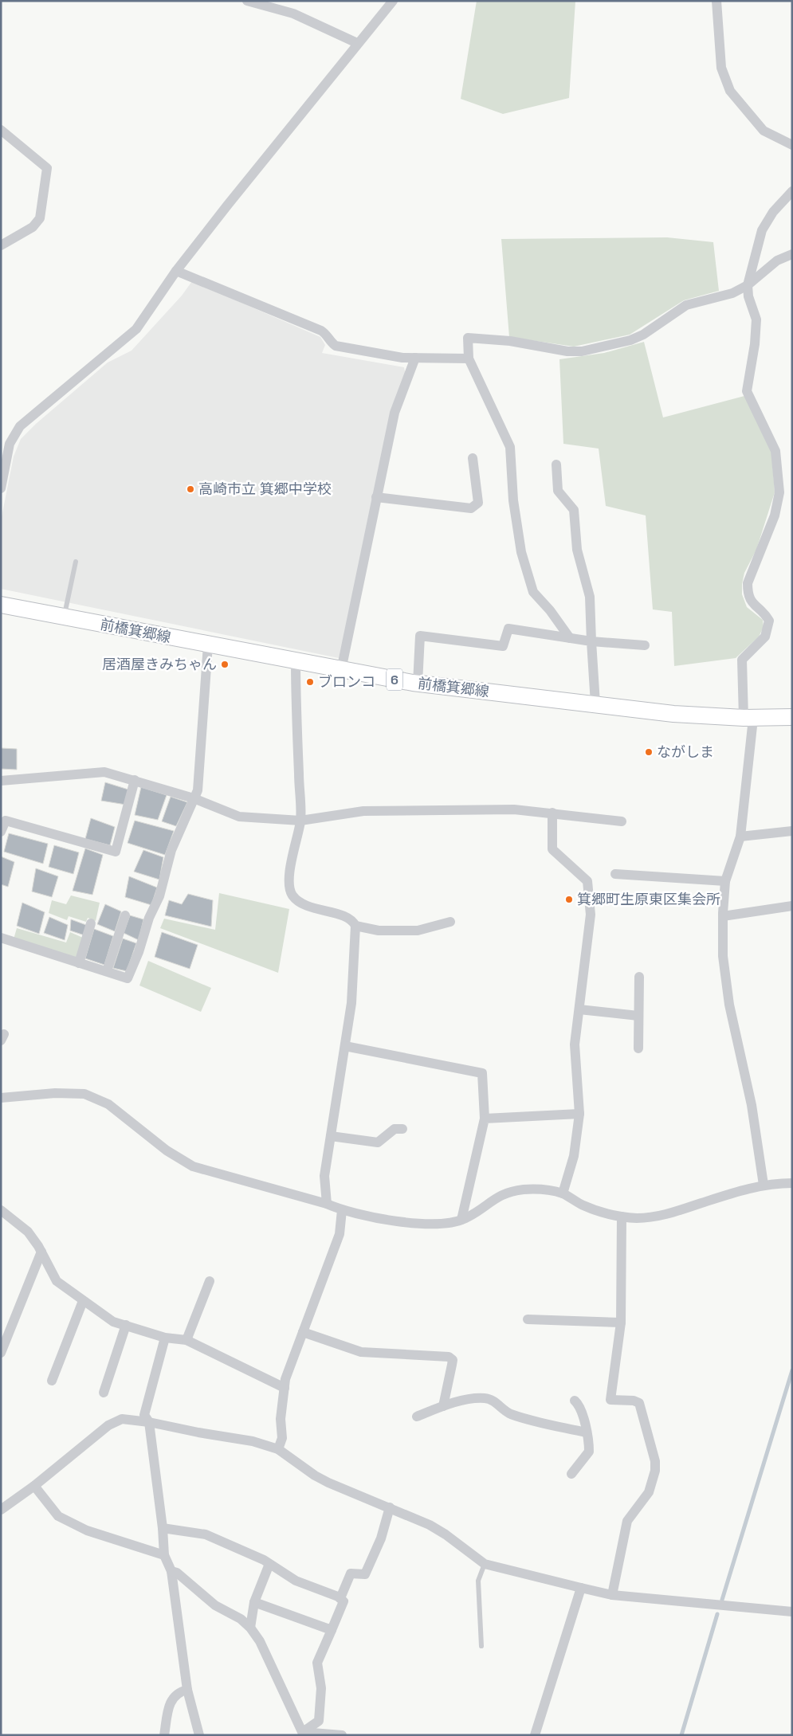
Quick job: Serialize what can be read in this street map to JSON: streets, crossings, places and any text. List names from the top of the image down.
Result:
{
  "streets": {
    "main road": ["前橋箕郷線", "6"]
  },
  "places": [
    "高崎市立 箕郷中学校",
    "居酒屋きみちゃん",
    "ブロンコ",
    "ながしま",
    "箕郷町生原東区集会所"
  ]
}
